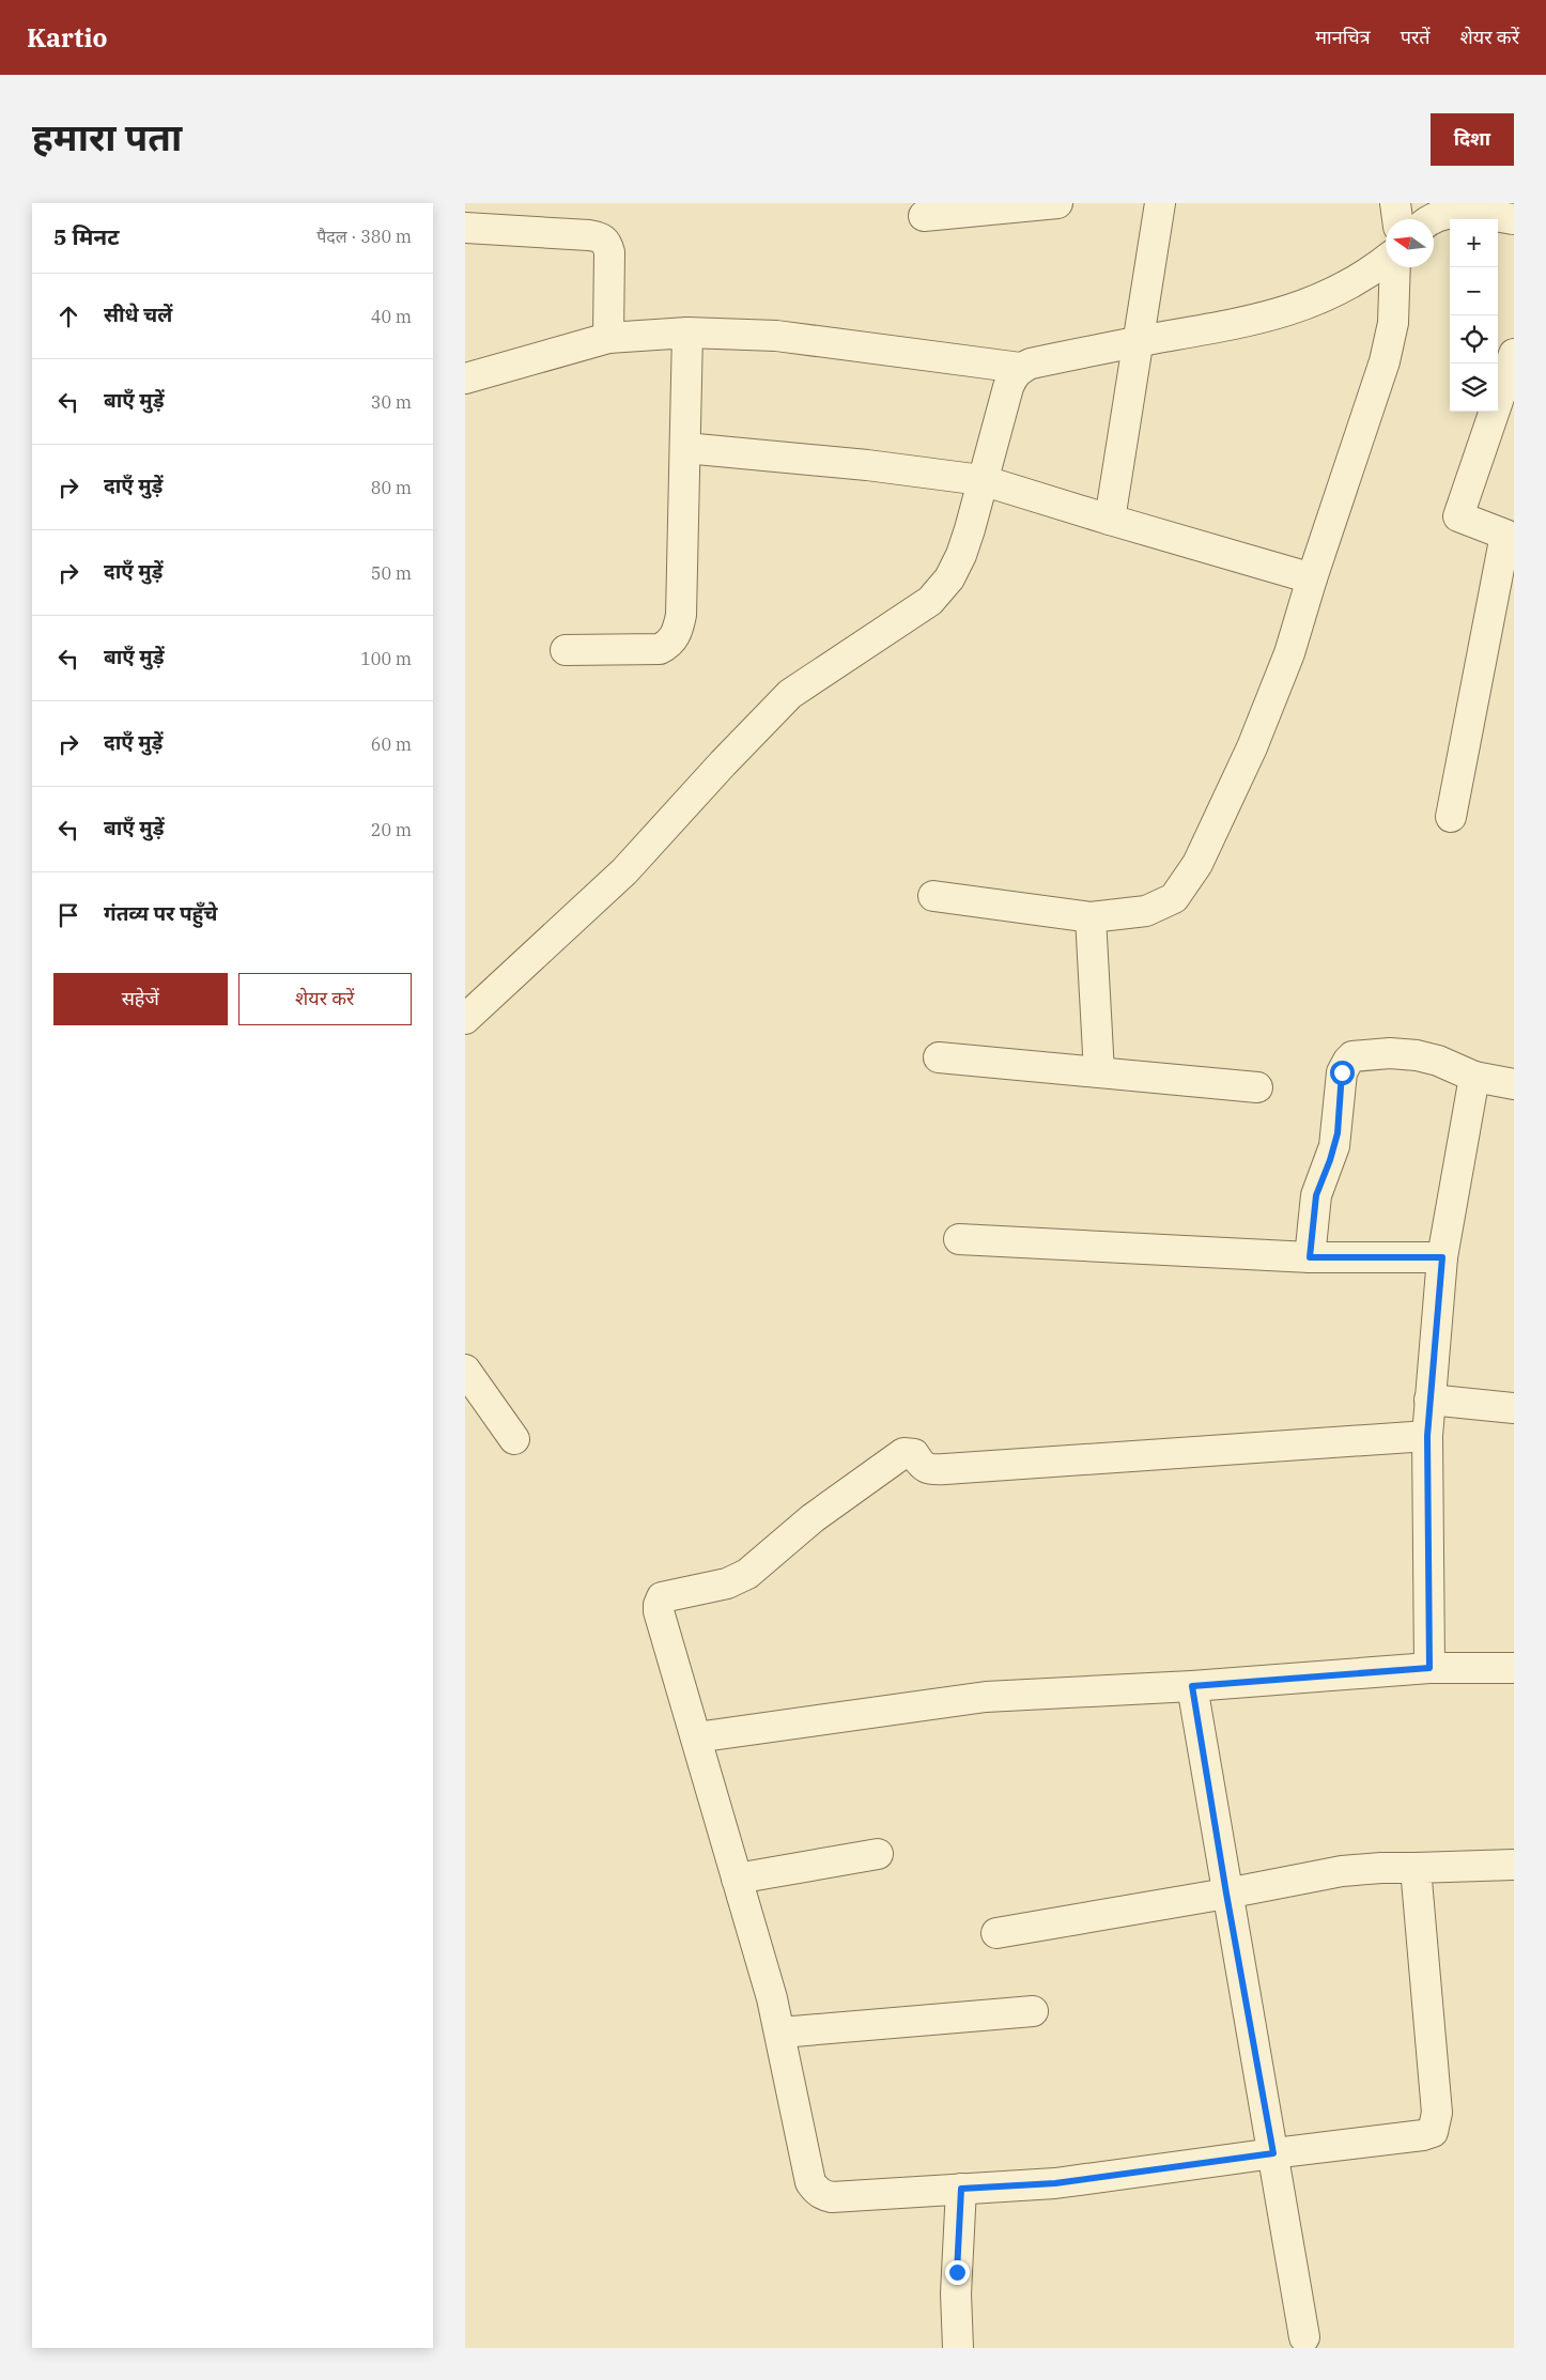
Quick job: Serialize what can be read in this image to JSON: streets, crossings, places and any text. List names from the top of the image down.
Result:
{
  "north": "left",
  "page": {
    "header": "Kartio",
    "nav": ["मानचित्र", "परतें", "शेयर करें"],
    "title": "हमारा पता",
    "buttons": [
      "दिशा",
      ["सहेजें", "शेयर करें"]
    ],
    "heading": ["5 मिनट", "पैदल · 380 m"],
    "map_buttons": ["+", "−"],
    "list": [
      ["सीधे चलें", "40 m"],
      ["बाएँ मुड़ें", "30 m"],
      ["दाएँ मुड़ें", "80 m"],
      ["दाएँ मुड़ें", "50 m"],
      ["बाएँ मुड़ें", "100 m"],
      ["दाएँ मुड़ें", "60 m"],
      ["बाएँ मुड़ें", "20 m"],
      "गंतव्य पर पहुँचे"
    ]
  }
}
